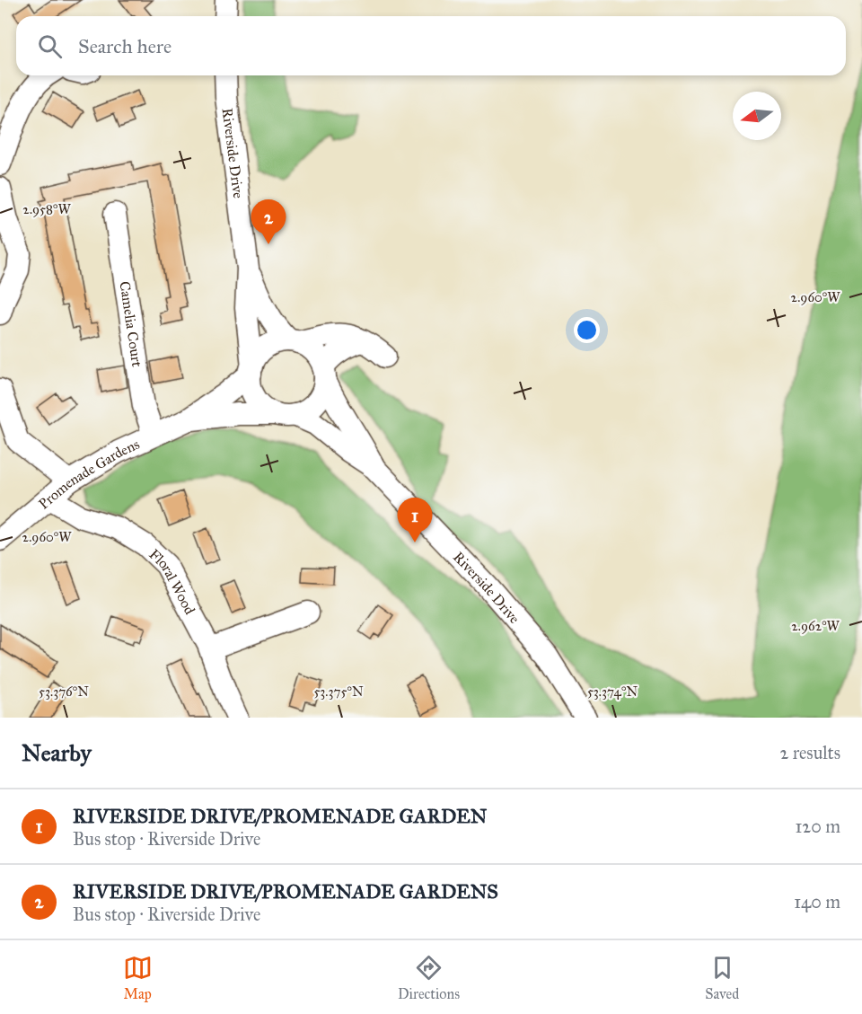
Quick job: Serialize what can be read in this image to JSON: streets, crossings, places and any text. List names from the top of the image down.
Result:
{
  "streets": {
    "street": [
      "Riverside Drive",
      "Camelia Court",
      "Promenade Gardens",
      "Floral Wood"
    ]
  },
  "crossings": [
    ["Riverside Drive", "Promenade Gardens"],
    ["Camelia Court", "Promenade Gardens"],
    ["Promenade Gardens", "Floral Wood"]
  ],
  "north": "left",
  "page": {
    "search": "Search here",
    "pins": ["2", "1"],
    "heading": ["Nearby", "2 results"],
    "list": [
      {
        "mark": "1",
        "name": "RIVERSIDE DRIVE/PROMENADE GARDEN",
        "note": "Bus stop · Riverside Drive",
        "value": "120 m"
      },
      {
        "mark": "2",
        "name": "RIVERSIDE DRIVE/PROMENADE GARDENS",
        "note": "Bus stop · Riverside Drive",
        "value": "140 m"
      }
    ],
    "nav": ["Map", "Directions", "Saved"]
  },
  "coordinates": [
    "2.958°W",
    "2.960°W",
    "2.962°W",
    "53.376°N",
    "53.375°N",
    "53.374°N"
  ]
}
